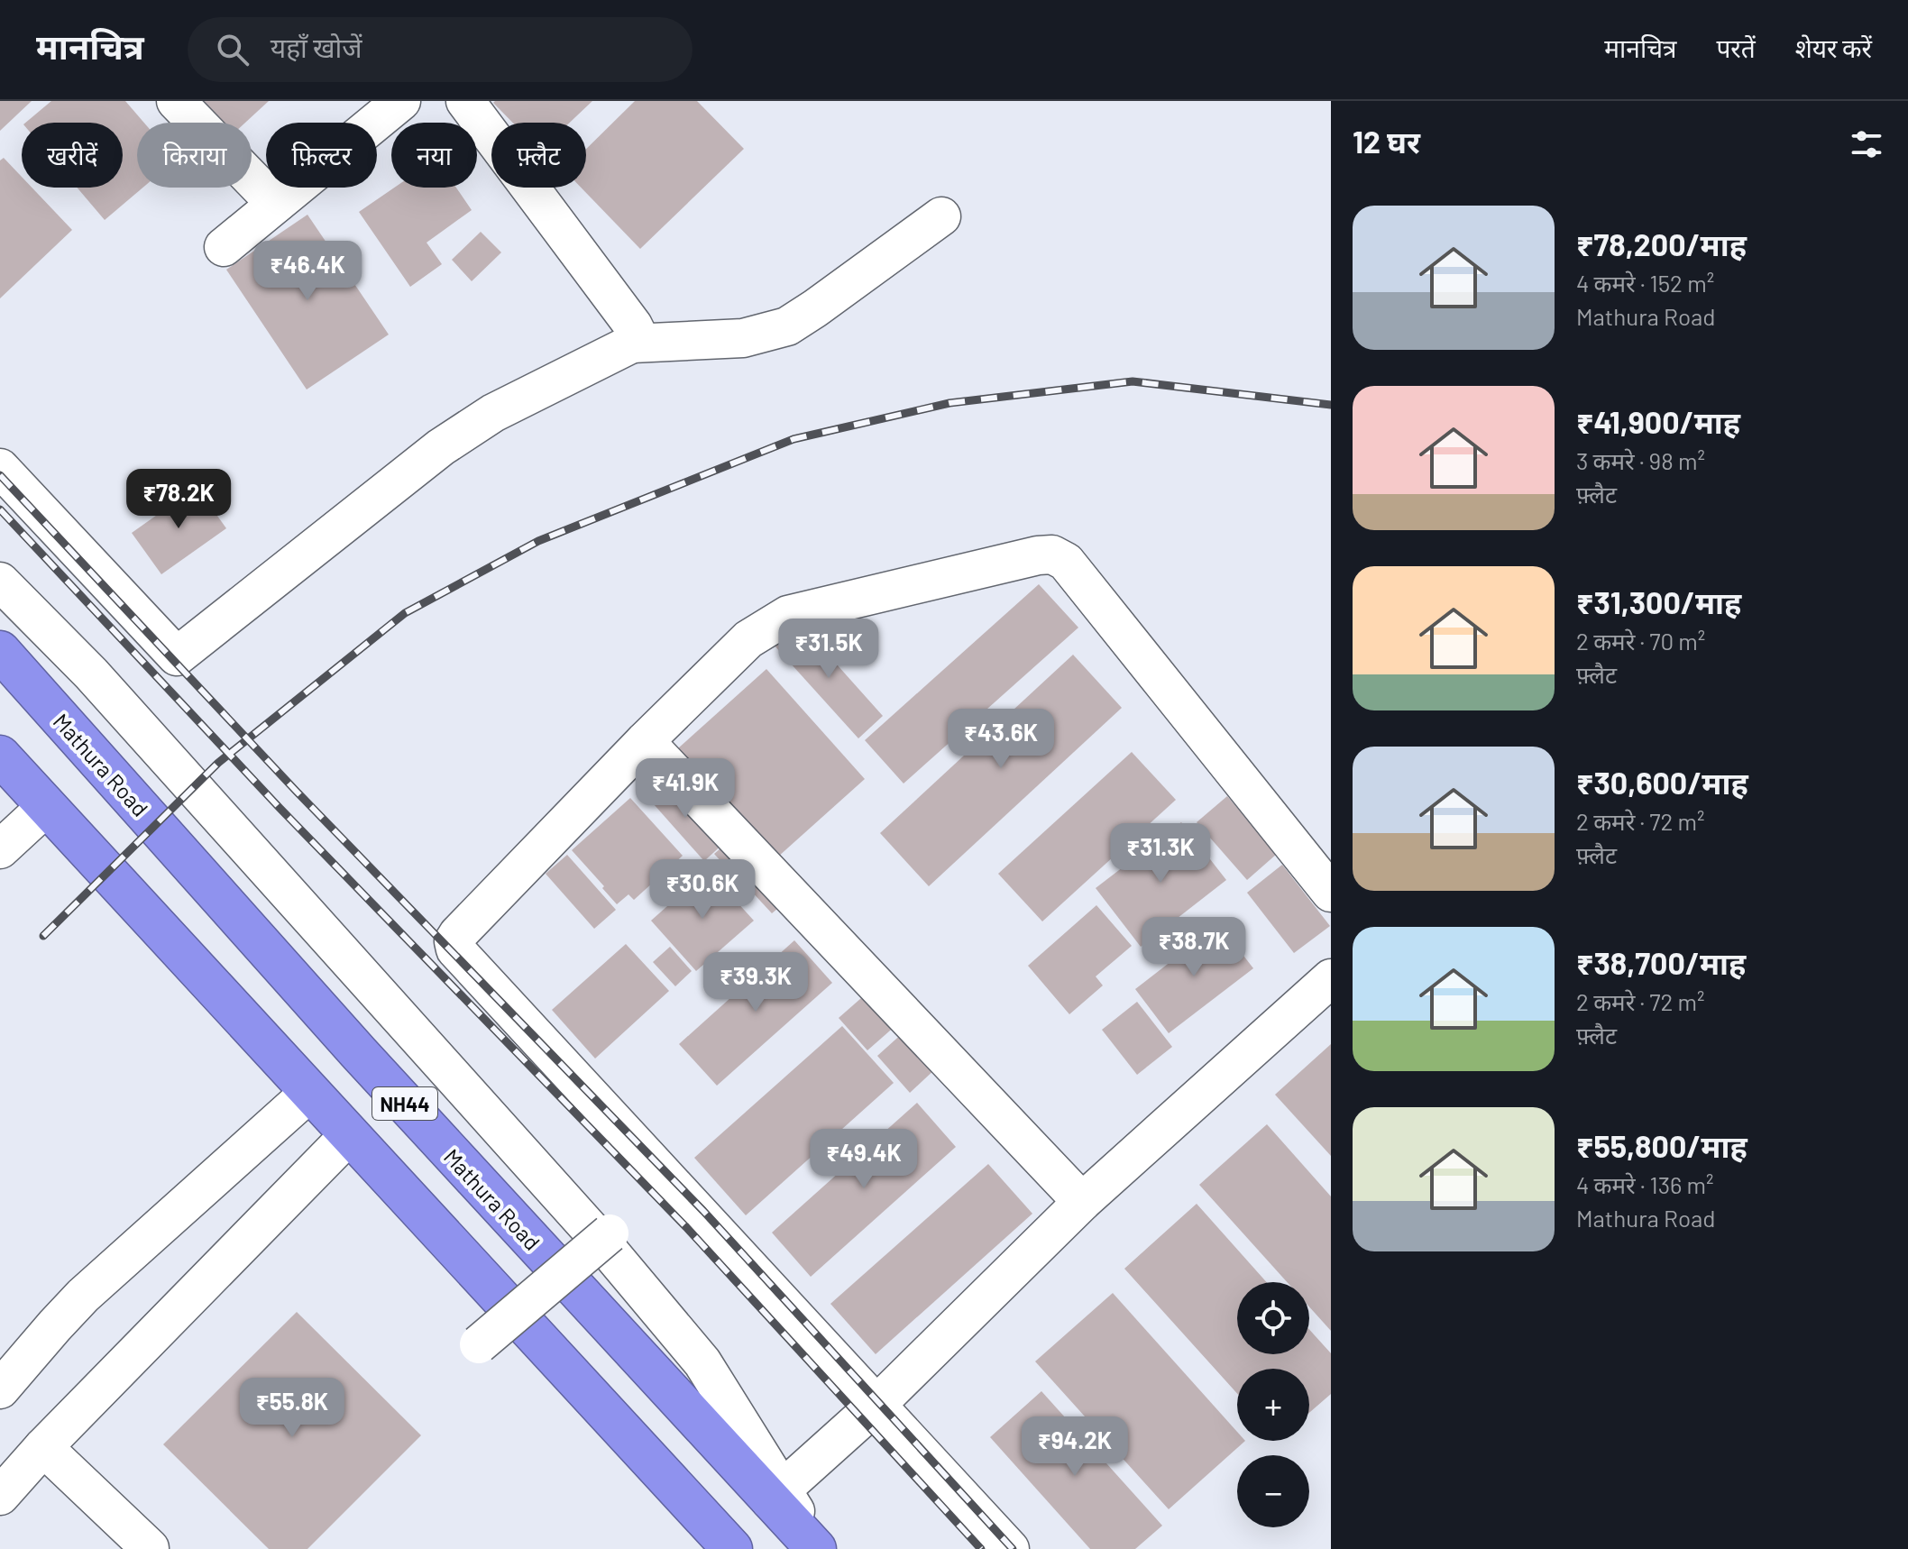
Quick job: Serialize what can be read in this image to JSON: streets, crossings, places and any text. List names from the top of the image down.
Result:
{
  "streets": {
    "highway": ["Mathura Road", "NH44"]
  },
  "page": {
    "header": "मानचित्र",
    "search": "यहाँ खोजें",
    "nav": ["मानचित्र", "परतें", "शेयर करें"],
    "heading": "12 घर",
    "chip": [
      "खरीदें",
      "किराया",
      "फ़िल्टर",
      "नया",
      "फ़्लैट"
    ],
    "list": [
      {
        "name": "₹78,200/माह",
        "note": "4 कमरे · 152 m² · Mathura Road"
      },
      {
        "name": "₹41,900/माह",
        "note": "3 कमरे · 98 m² · फ़्लैट"
      },
      {
        "name": "₹31,300/माह",
        "note": "2 कमरे · 70 m² · फ़्लैट"
      },
      {
        "name": "₹30,600/माह",
        "note": "2 कमरे · 72 m² · फ़्लैट"
      },
      {
        "name": "₹38,700/माह",
        "note": "2 कमरे · 72 m² · फ़्लैट"
      },
      {
        "name": "₹55,800/माह",
        "note": "4 कमरे · 136 m² · Mathura Road"
      }
    ],
    "price": [
      "₹46.4K",
      "₹78.2K",
      "₹31.5K",
      "₹43.6K",
      "₹41.9K",
      "₹31.3K",
      "₹30.6K",
      "₹38.7K",
      "₹39.3K",
      "₹49.4K",
      "₹55.8K",
      "₹94.2K"
    ],
    "map_buttons": ["+", "−"]
  }
}
